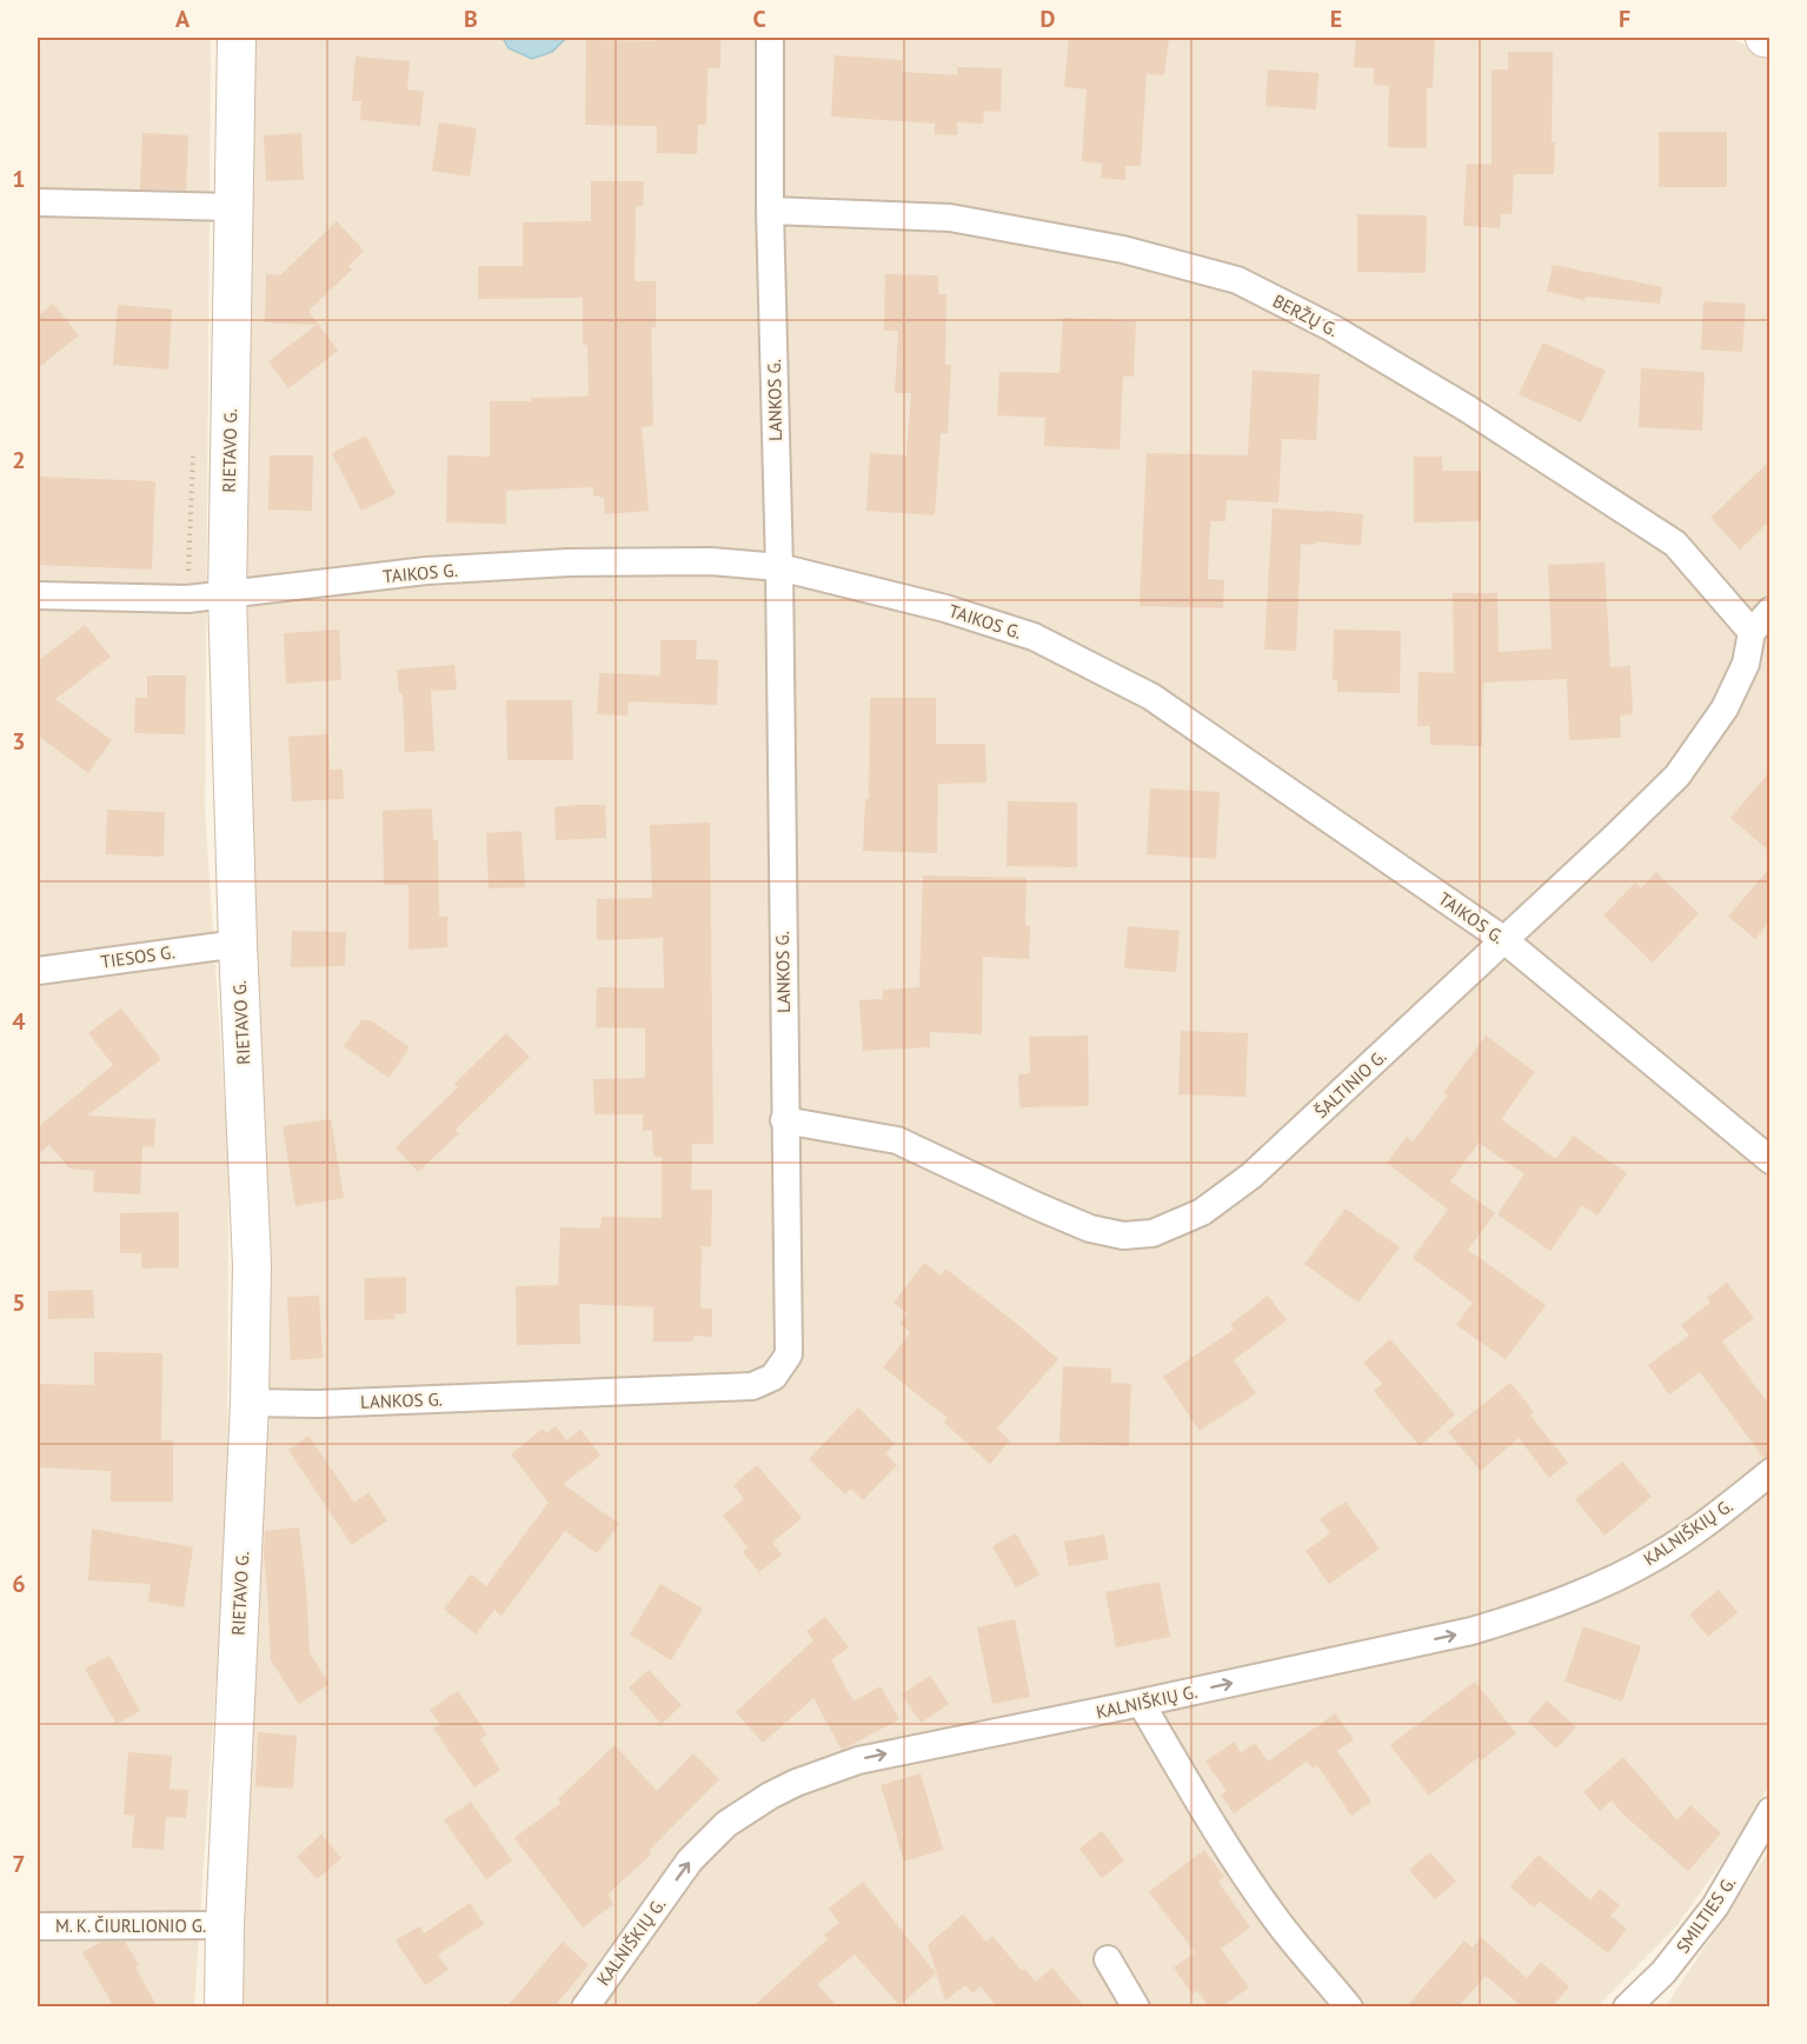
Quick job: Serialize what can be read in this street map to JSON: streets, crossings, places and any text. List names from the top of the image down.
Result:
{
  "streets": {
    "main road": ["RIETAVO G."],
    "street": [
      "BERŽŲ G.",
      "LANKOS G.",
      "TAIKOS G.",
      "TIESOS G.",
      "ŠALTINIO G.",
      "KALNIŠKIŲ G.",
      "SMILTIES G.",
      "M. K. ČIURLIONIO G."
    ]
  },
  "crossings": [
    ["BERŽŲ G.", "LANKOS G."],
    ["BERŽŲ G.", "ŠALTINIO G."],
    ["LANKOS G.", "RIETAVO G."],
    ["LANKOS G.", "TAIKOS G."],
    ["LANKOS G.", "ŠALTINIO G."],
    ["RIETAVO G.", "TAIKOS G."],
    ["RIETAVO G.", "TIESOS G."],
    ["RIETAVO G.", "M. K. ČIURLIONIO G."],
    ["TAIKOS G.", "ŠALTINIO G."]
  ],
  "one_way": ["KALNIŠKIŲ G."],
  "grid": {
    "columns": [
      "A",
      "B",
      "C",
      "D",
      "E",
      "F"
    ],
    "rows": [
      "1",
      "2",
      "3",
      "4",
      "5",
      "6",
      "7"
    ]
  }
}
